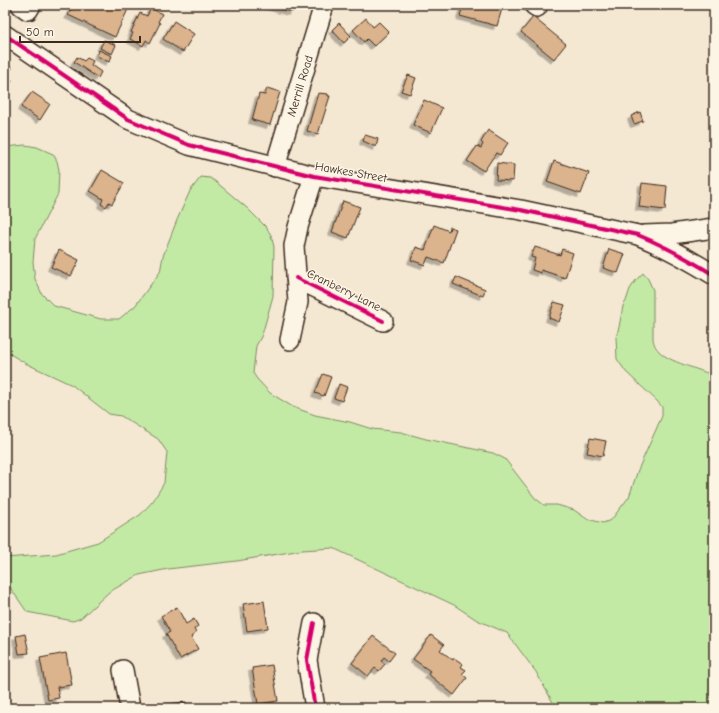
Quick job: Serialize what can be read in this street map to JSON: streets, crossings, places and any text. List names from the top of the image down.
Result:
{
  "streets": {
    "street": ["Merrill Road", "Hawkes Street", "Cranberry Lane"]
  },
  "crossings": [
    ["Merrill Road", "Hawkes Street"]
  ],
  "scale_bar": "50 m"
}
